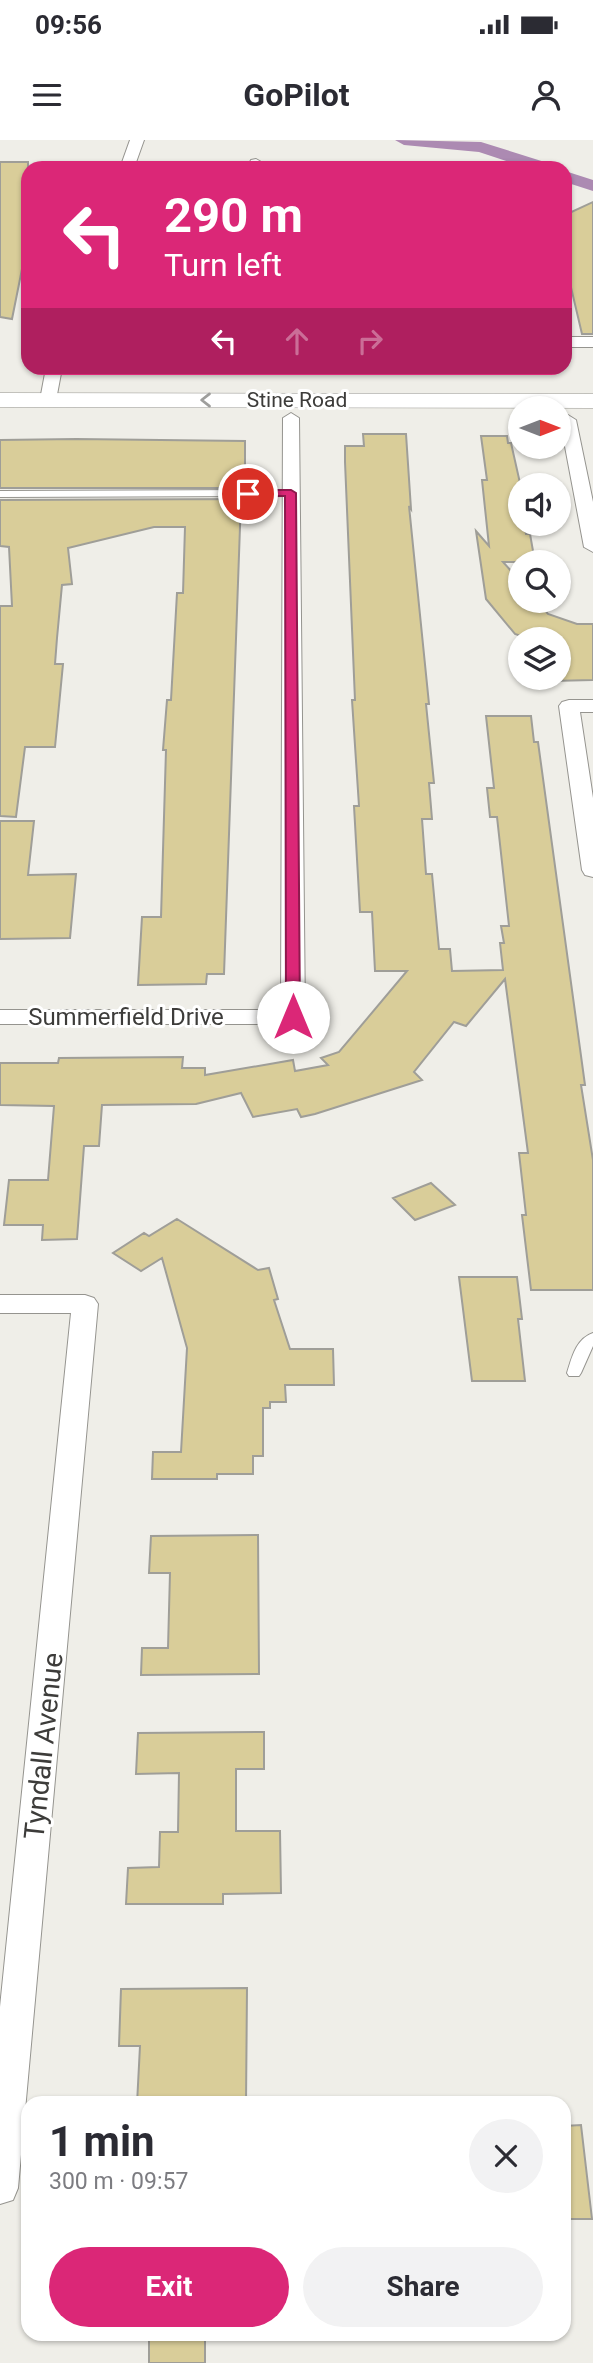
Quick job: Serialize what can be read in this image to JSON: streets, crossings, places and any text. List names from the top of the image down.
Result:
{
  "streets": {
    "main road": ["Stine Road"],
    "street": ["Summerfield Drive", "Tyndall Avenue"]
  },
  "north": "right",
  "page": {
    "status": "09:56",
    "header": "GoPilot",
    "turn": ["290 m", "Turn left"],
    "heading": ["1 min", "300 m · 09:57"],
    "buttons": ["Exit", "Share"]
  }
}
